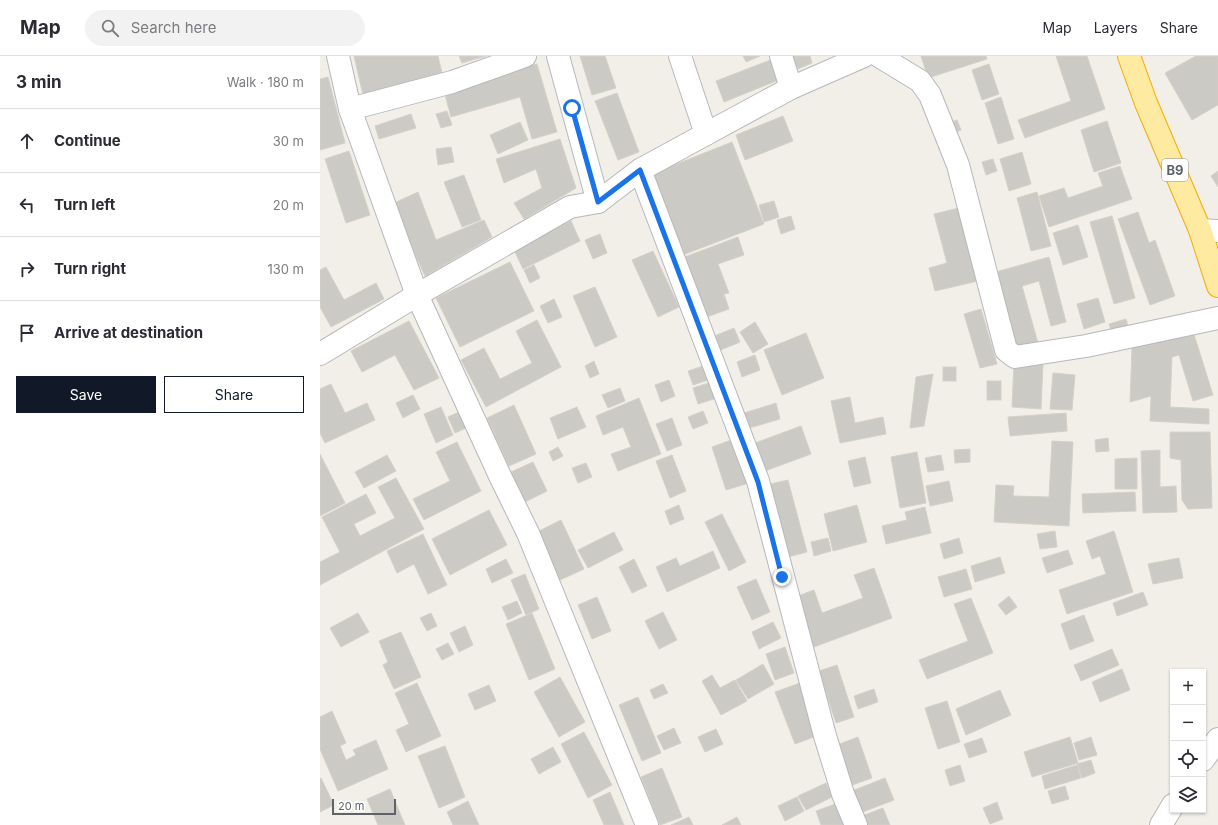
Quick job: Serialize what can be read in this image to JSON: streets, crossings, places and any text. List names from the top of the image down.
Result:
{
  "streets": {
    "highway": ["B9"]
  },
  "scale_bar": "20 m",
  "page": {
    "header": "Map",
    "search": "Search here",
    "nav": ["Map", "Layers", "Share"],
    "heading": ["3 min", "Walk · 180 m"],
    "list": [
      ["Continue", "30 m"],
      ["Turn left", "20 m"],
      ["Turn right", "130 m"],
      "Arrive at destination"
    ],
    "buttons": ["Save", "Share"],
    "map_buttons": ["+", "−"],
    "scale": "20 m"
  }
}
